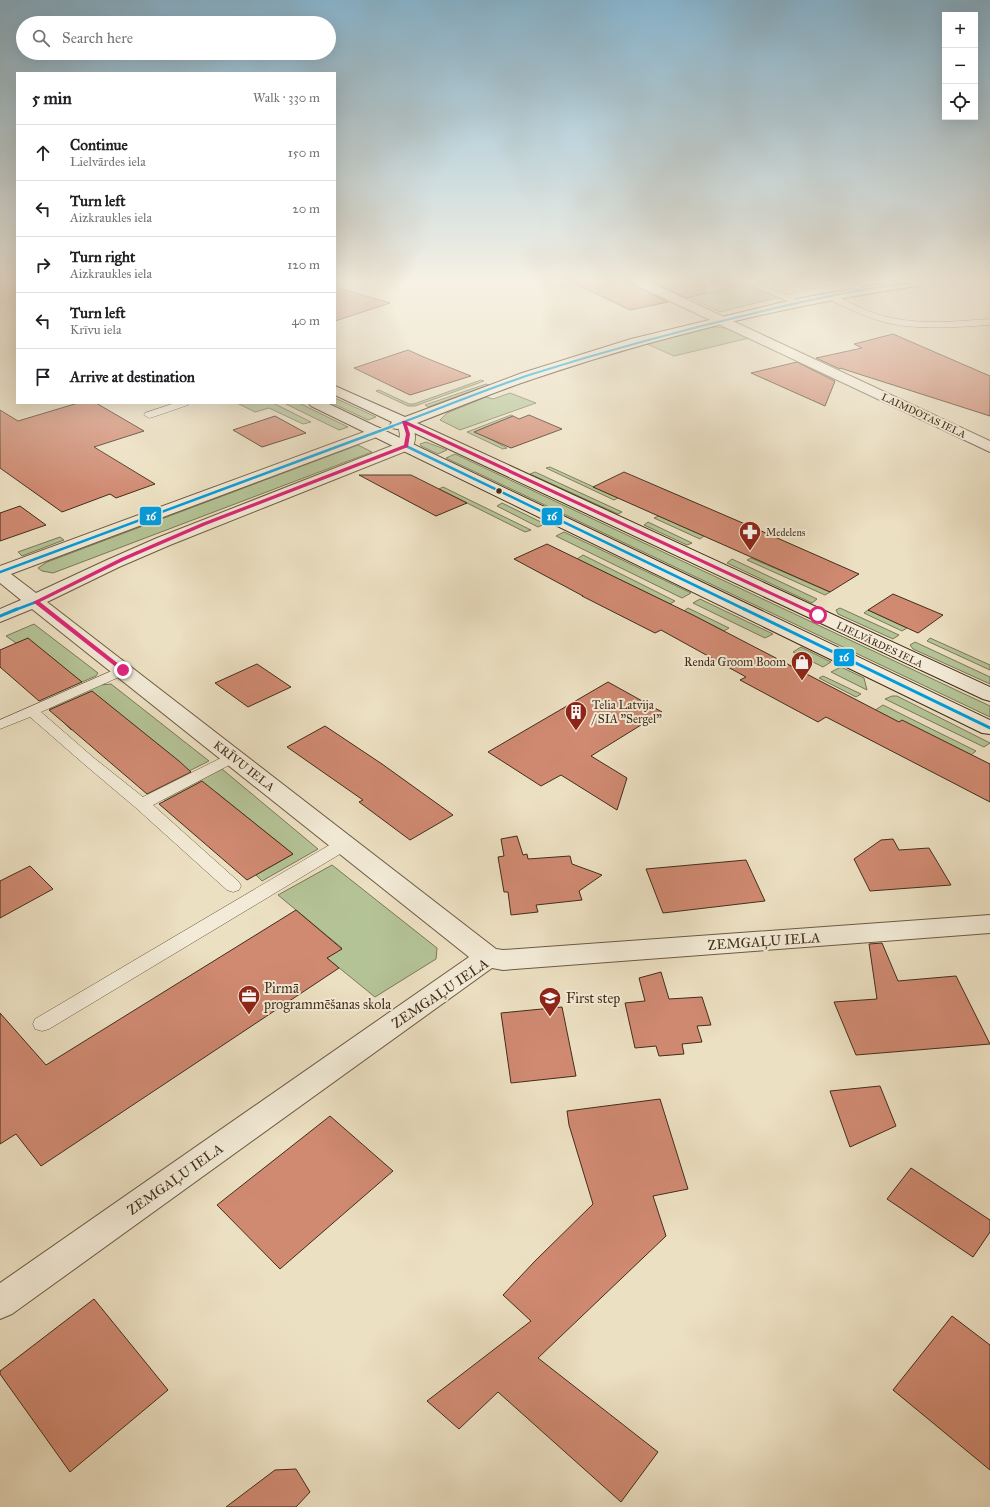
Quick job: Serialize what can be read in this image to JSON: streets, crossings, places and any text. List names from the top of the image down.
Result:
{
  "streets": {
    "street": [
      "LAIMDOTAS IELA",
      "LIELVĀRDES IELA",
      "KRĪVU IELA",
      "ZEMGAĻU IELA"
    ]
  },
  "crossings": [
    ["KRĪVU IELA", "ZEMGAĻU IELA"]
  ],
  "places": {
    "pharmacy": ["Medelens"],
    "shop": ["Renda Groom Boom"],
    "building": ["Telia Latvija / SIA \"Sergel\""],
    "office": ["Pirmā programmēšanas skola"],
    "school or university": ["First step"]
  },
  "lines": ["transit line 16"],
  "page": {
    "map_buttons": ["+", "−"],
    "search": "Search here",
    "heading": ["5 min", "Walk · 330 m"],
    "list": [
      ["Continue", "Lielvārdes iela", "150 m"],
      ["Turn left", "Aizkraukles iela", "20 m"],
      ["Turn right", "Aizkraukles iela", "120 m"],
      ["Turn left", "Krīvu iela", "40 m"],
      "Arrive at destination"
    ]
  }
}
